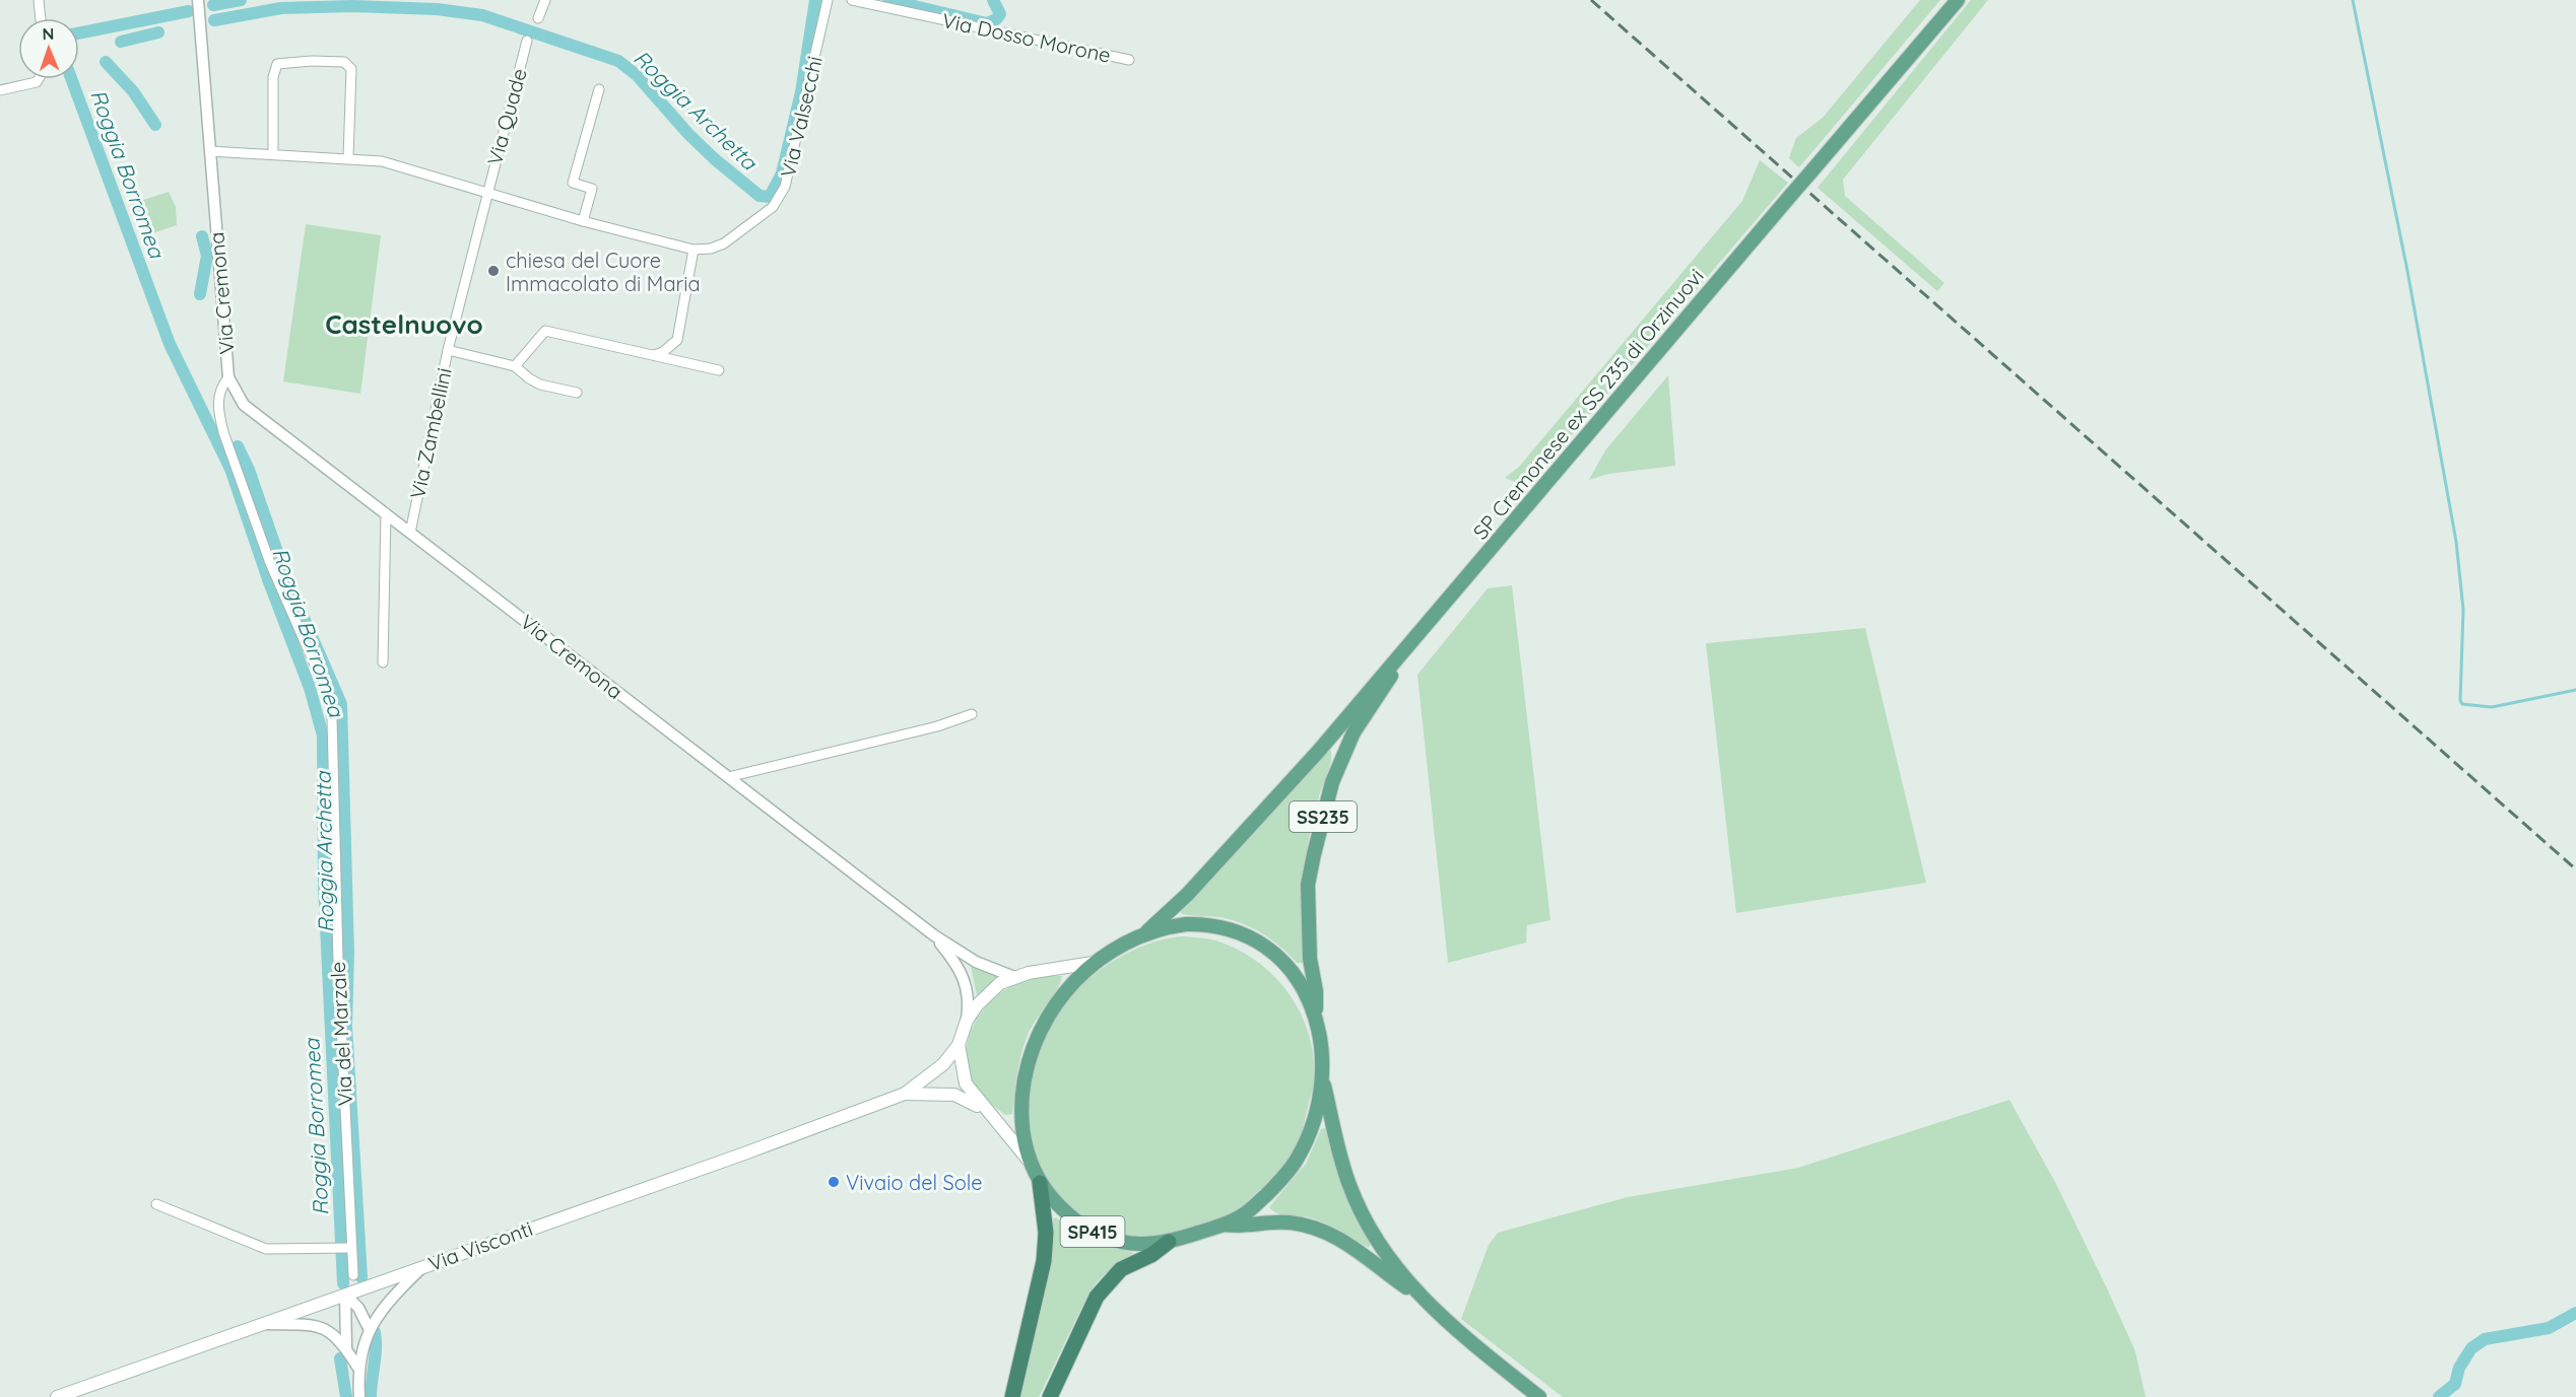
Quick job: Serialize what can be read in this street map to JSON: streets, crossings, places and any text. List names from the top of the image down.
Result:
{
  "streets": {
    "highway": ["SP415"],
    "main road": ["SP Cremonese ex SS 235 di Orzinuovi", "SS235", "Via Visconti"],
    "street": [
      "Via Dosso Morone",
      "Via Quade",
      "Via Valsecchi",
      "Via Cremona",
      "Via Zambellini",
      "Via del Marzale"
    ]
  },
  "crossings": [
    ["Via Quade", "Via Valsecchi"],
    ["Via Quade", "Via Zambellini"],
    ["Via Valsecchi", "Via Cremona"],
    ["Via Valsecchi", "Via Zambellini"],
    ["Via Cremona", "Via Zambellini"],
    ["Via Cremona", "Via del Marzale"],
    ["SP Cremonese ex SS 235 di Orzinuovi", "SS235"],
    ["SS235", "SP415"]
  ],
  "districts": ["Castelnuovo"],
  "water": ["Roggia Archetta", "Roggia Borromea"],
  "places": ["chiesa del Cuore Immacolato di Maria", "Vivaio del Sole"],
  "north": "top"
}
